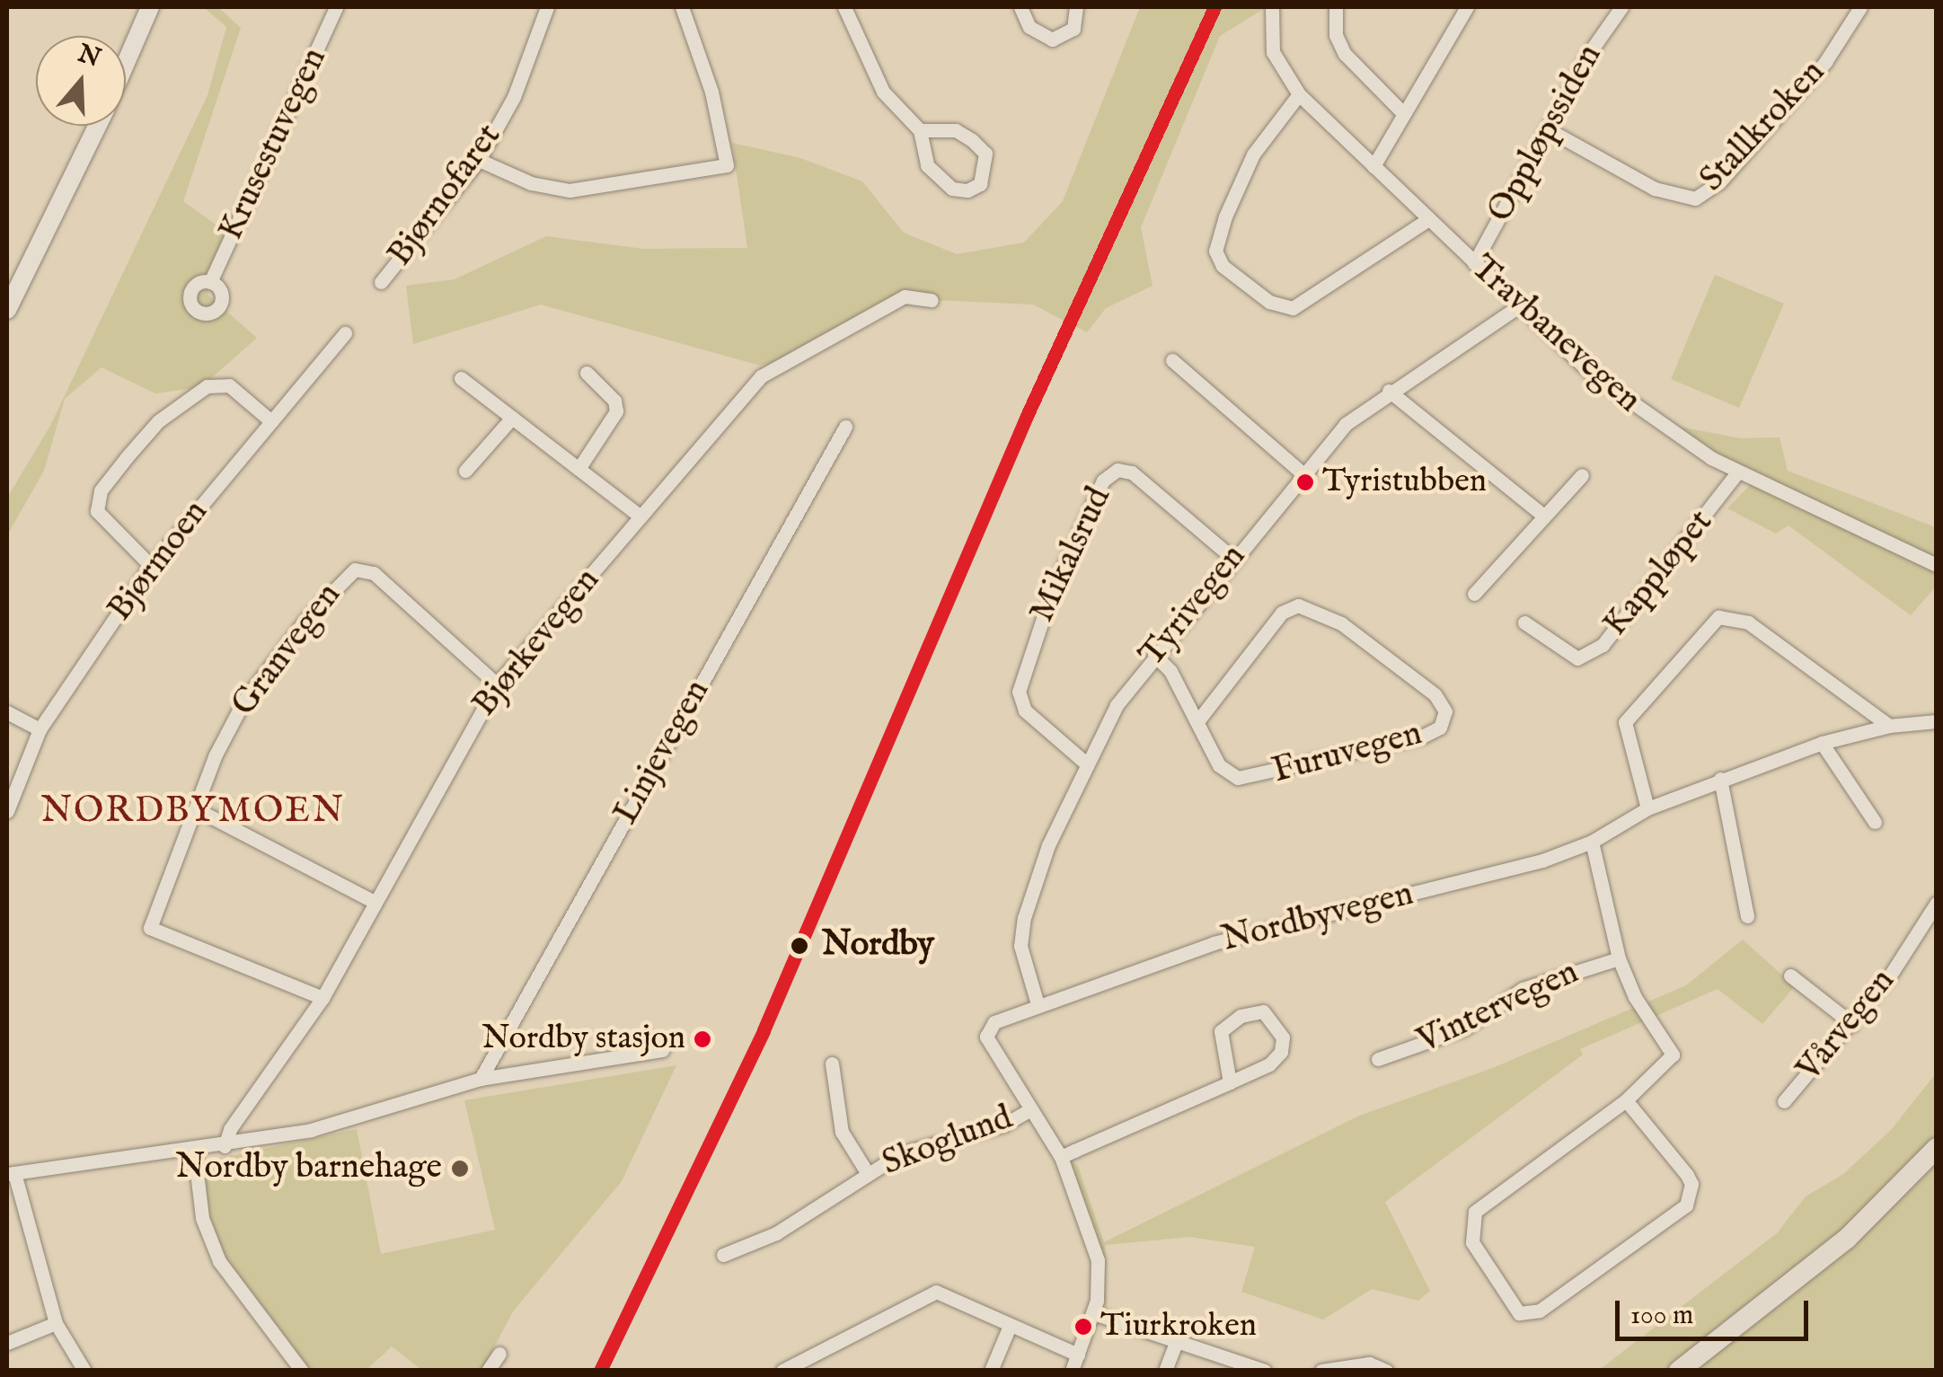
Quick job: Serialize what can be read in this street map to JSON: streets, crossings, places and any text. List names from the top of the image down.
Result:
{
  "streets": {
    "street": [
      "Stallkroken",
      "Oppløpssiden",
      "Krusestuvegen",
      "Bjørnofaret",
      "Travbanevegen",
      "Mikalsrud",
      "Bjørmoen",
      "Kappløpet",
      "Tyrivegen",
      "Bjørkevegen",
      "Granvegen",
      "Linjevegen",
      "Furuvegen",
      "Nordbyvegen",
      "Vintervegen",
      "Vårvegen",
      "Skoglund"
    ]
  },
  "crossings": [
    ["Stallkroken", "Oppløpssiden"],
    ["Oppløpssiden", "Travbanevegen"],
    ["Travbanevegen", "Kappløpet"],
    ["Travbanevegen", "Tyrivegen"],
    ["Mikalsrud", "Tyrivegen"],
    ["Tyrivegen", "Furuvegen"],
    ["Tyrivegen", "Nordbyvegen"],
    ["Bjørkevegen", "Granvegen"],
    ["Nordbyvegen", "Skoglund"]
  ],
  "districts": ["NORDBYMOEN"],
  "places": [
    "Tyristubben",
    "Nordby",
    "Nordby stasjon",
    "Nordby barnehage",
    "Tiurkroken"
  ],
  "scale_bar": "100 m",
  "north": "top"
}
